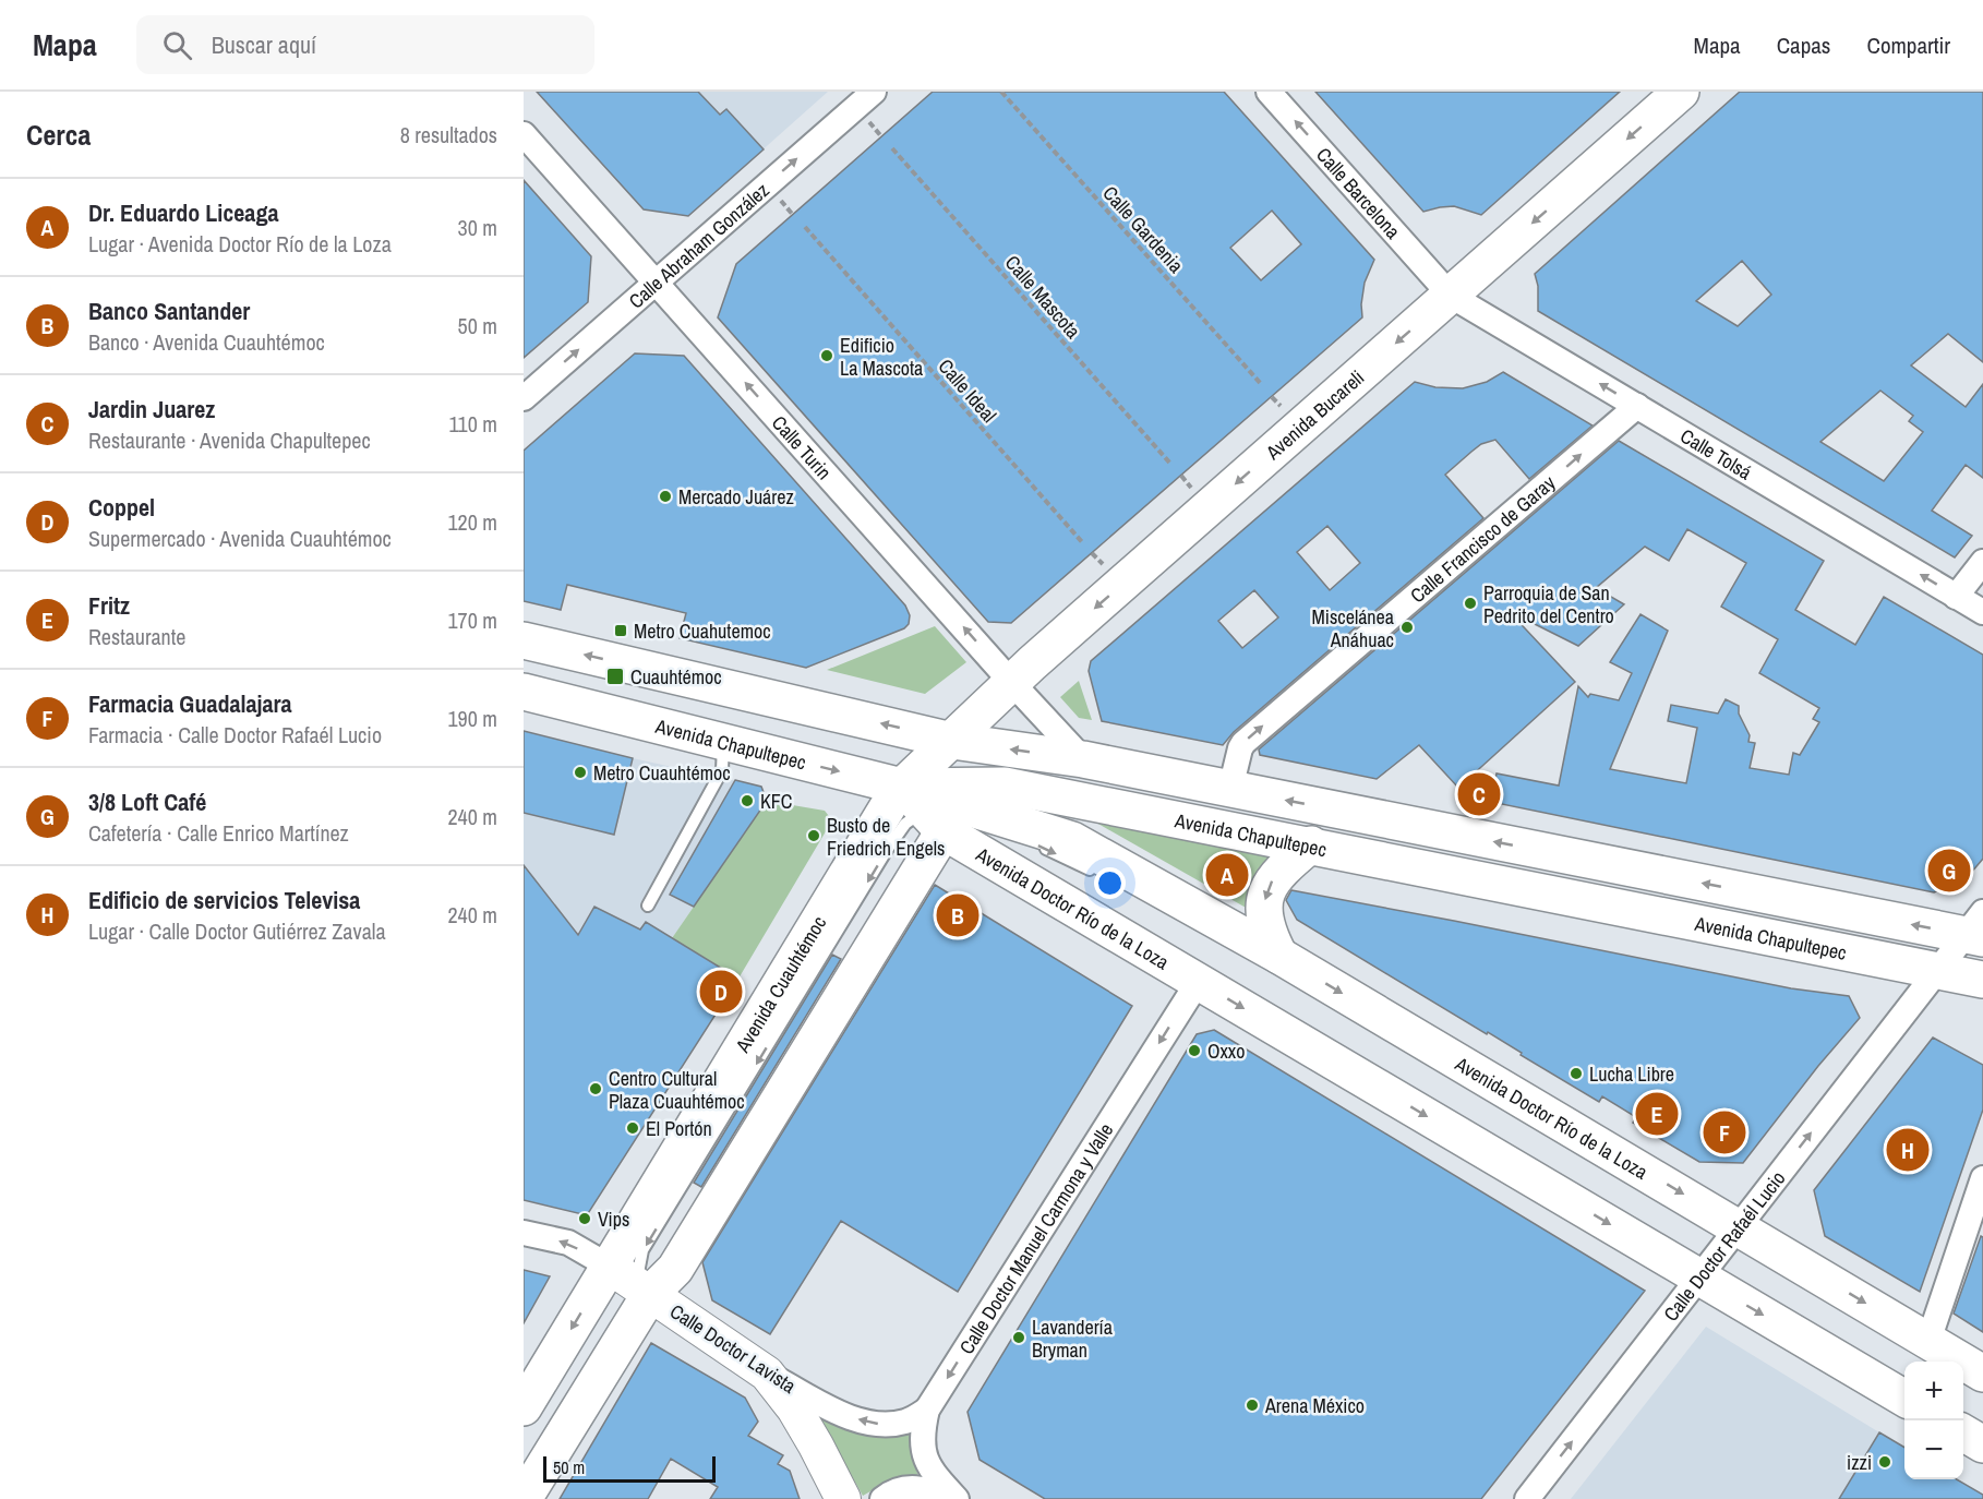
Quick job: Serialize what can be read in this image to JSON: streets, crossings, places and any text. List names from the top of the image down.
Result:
{
  "streets": {
    "main road": [
      "Avenida Bucareli",
      "Avenida Chapultepec",
      "Avenida Doctor Río de la Loza",
      "Avenida Cuauhtémoc"
    ],
    "street": [
      "Calle Barcelona",
      "Calle Abraham González",
      "Calle Turin",
      "Calle Tolsá",
      "Calle Francisco de Garay",
      "Calle Doctor Manuel Carmona y Valle",
      "Calle Doctor Rafaél Lucio",
      "Calle Doctor Lavista"
    ],
    "path": ["Calle Gardenia", "Calle Mascota", "Calle Ideal"]
  },
  "crossings": [
    ["Calle Barcelona", "Avenida Bucareli"],
    ["Calle Barcelona", "Calle Tolsá"],
    ["Calle Abraham González", "Calle Turin"],
    ["Avenida Bucareli", "Calle Turin"],
    ["Avenida Bucareli", "Calle Tolsá"],
    ["Avenida Bucareli", "Avenida Chapultepec"],
    ["Avenida Bucareli", "Avenida Cuauhtémoc"],
    ["Calle Turin", "Avenida Chapultepec"],
    ["Calle Tolsá", "Calle Francisco de Garay"],
    ["Calle Francisco de Garay", "Avenida Chapultepec"],
    ["Avenida Chapultepec", "Avenida Doctor Río de la Loza"],
    ["Avenida Chapultepec", "Avenida Cuauhtémoc"],
    ["Avenida Chapultepec", "Calle Doctor Rafaél Lucio"],
    ["Avenida Doctor Río de la Loza", "Avenida Cuauhtémoc"],
    ["Avenida Doctor Río de la Loza", "Calle Doctor Manuel Carmona y Valle"],
    ["Avenida Doctor Río de la Loza", "Calle Doctor Rafaél Lucio"],
    ["Avenida Cuauhtémoc", "Calle Doctor Lavista"],
    ["Calle Doctor Manuel Carmona y Valle", "Calle Doctor Lavista"]
  ],
  "one_way": [
    "Calle Barcelona",
    "Calle Abraham González",
    "Avenida Bucareli",
    "Calle Turin",
    "Calle Tolsá",
    "Calle Francisco de Garay",
    "Avenida Doctor Río de la Loza",
    "Calle Doctor Manuel Carmona y Valle",
    "Calle Doctor Rafaél Lucio"
  ],
  "places": {
    "other": [
      "Edificio La Mascota",
      "Mercado Juárez",
      "Parroquia de San Pedrito del Centro",
      "Miscelánea Anáhuac",
      "Metro Cuauhtémoc",
      "KFC",
      "Busto de Friedrich Engels",
      "Oxxo",
      "Lucha Libre",
      "Centro Cultural Plaza Cuauhtémoc",
      "El Portón",
      "Vips",
      "Lavandería Bryman",
      "Arena México",
      "izzi"
    ],
    "transit": ["Metro Cuahutemoc", "Cuauhtémoc"]
  },
  "scale_bar": "50 m",
  "page": {
    "header": "Mapa",
    "search": "Buscar aquí",
    "nav": ["Mapa", "Capas", "Compartir"],
    "heading": ["Cerca", "8 resultados"],
    "list": [
      {
        "mark": "A",
        "name": "Dr. Eduardo Liceaga",
        "note": "Lugar · Avenida Doctor Río de la Loza",
        "value": "30 m"
      },
      {
        "mark": "B",
        "name": "Banco Santander",
        "note": "Banco · Avenida Cuauhtémoc",
        "value": "50 m"
      },
      {
        "mark": "C",
        "name": "Jardin Juarez",
        "note": "Restaurante · Avenida Chapultepec",
        "value": "110 m"
      },
      {
        "mark": "D",
        "name": "Coppel",
        "note": "Supermercado · Avenida Cuauhtémoc",
        "value": "120 m"
      },
      {
        "mark": "E",
        "name": "Fritz",
        "note": "Restaurante",
        "value": "170 m"
      },
      {
        "mark": "F",
        "name": "Farmacia Guadalajara",
        "note": "Farmacia · Calle Doctor Rafaél Lucio",
        "value": "190 m"
      },
      {
        "mark": "G",
        "name": "3/8 Loft Café",
        "note": "Cafetería · Calle Enrico Martínez",
        "value": "240 m"
      },
      {
        "mark": "H",
        "name": "Edificio de servicios Televisa",
        "note": "Lugar · Calle Doctor Gutiérrez Zavala",
        "value": "240 m"
      }
    ],
    "pins": [
      "C",
      "G",
      "A",
      "B",
      "D",
      "E",
      "F",
      "H"
    ],
    "map_buttons": ["+", "−"],
    "scale": "50 m"
  }
}
